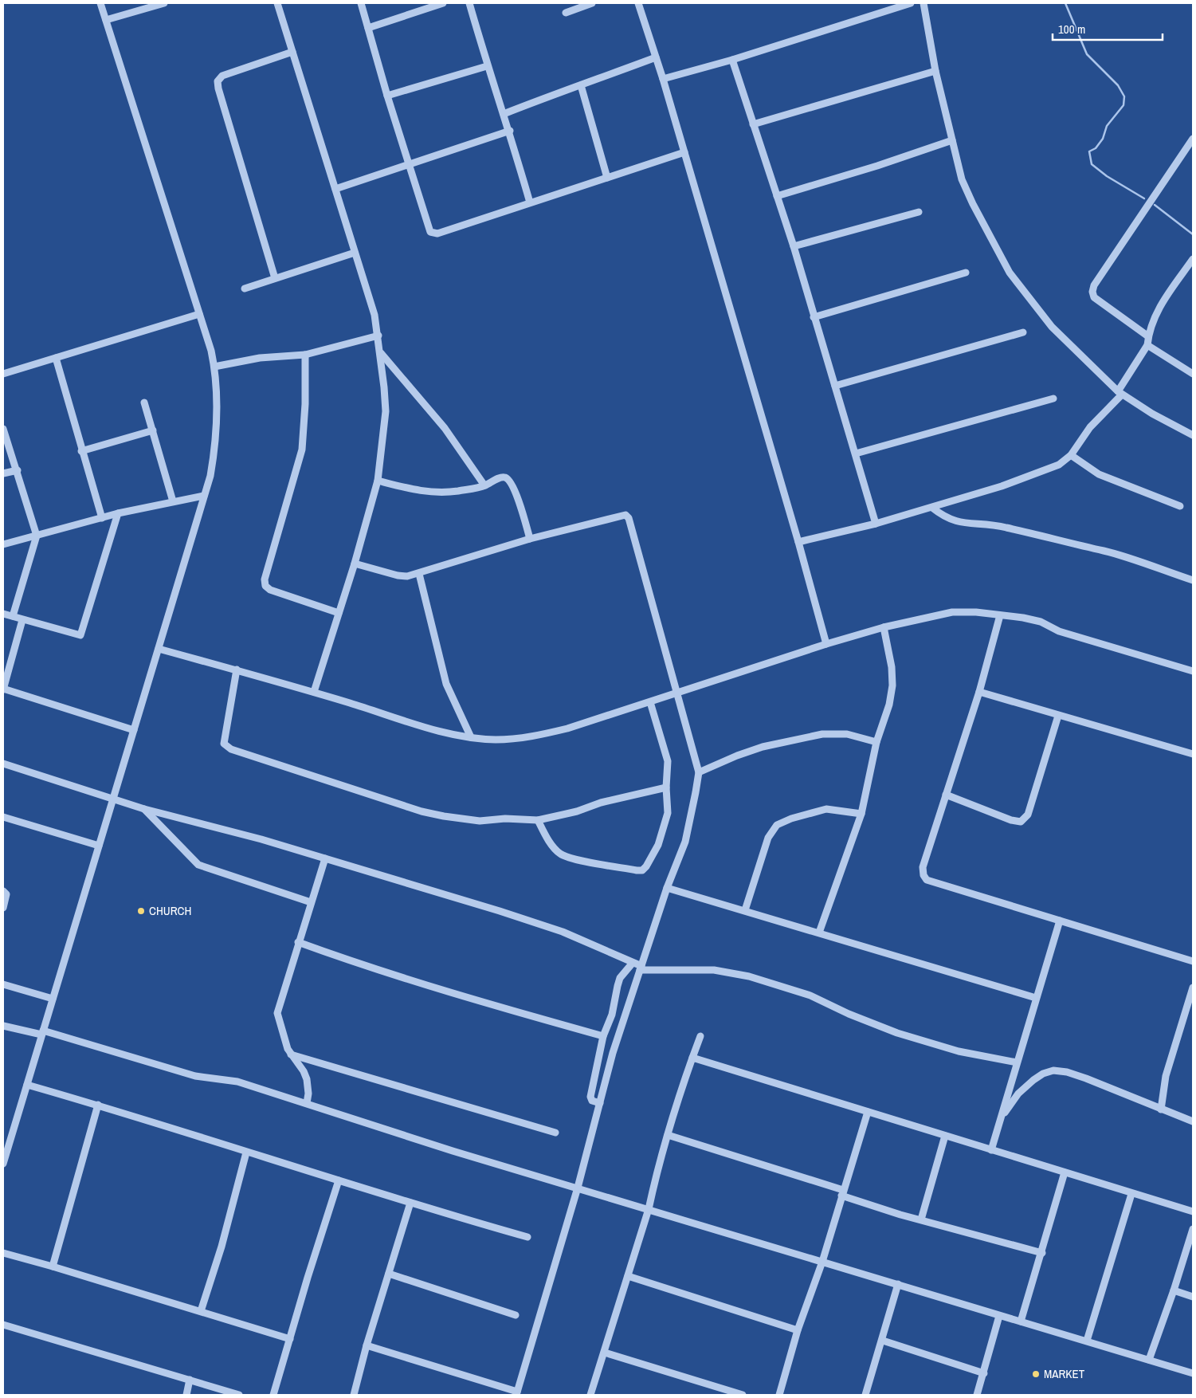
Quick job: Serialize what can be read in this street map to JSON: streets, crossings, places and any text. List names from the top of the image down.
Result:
{
  "places": ["CHURCH", "MARKET"],
  "scale_bar": "100 m"
}
